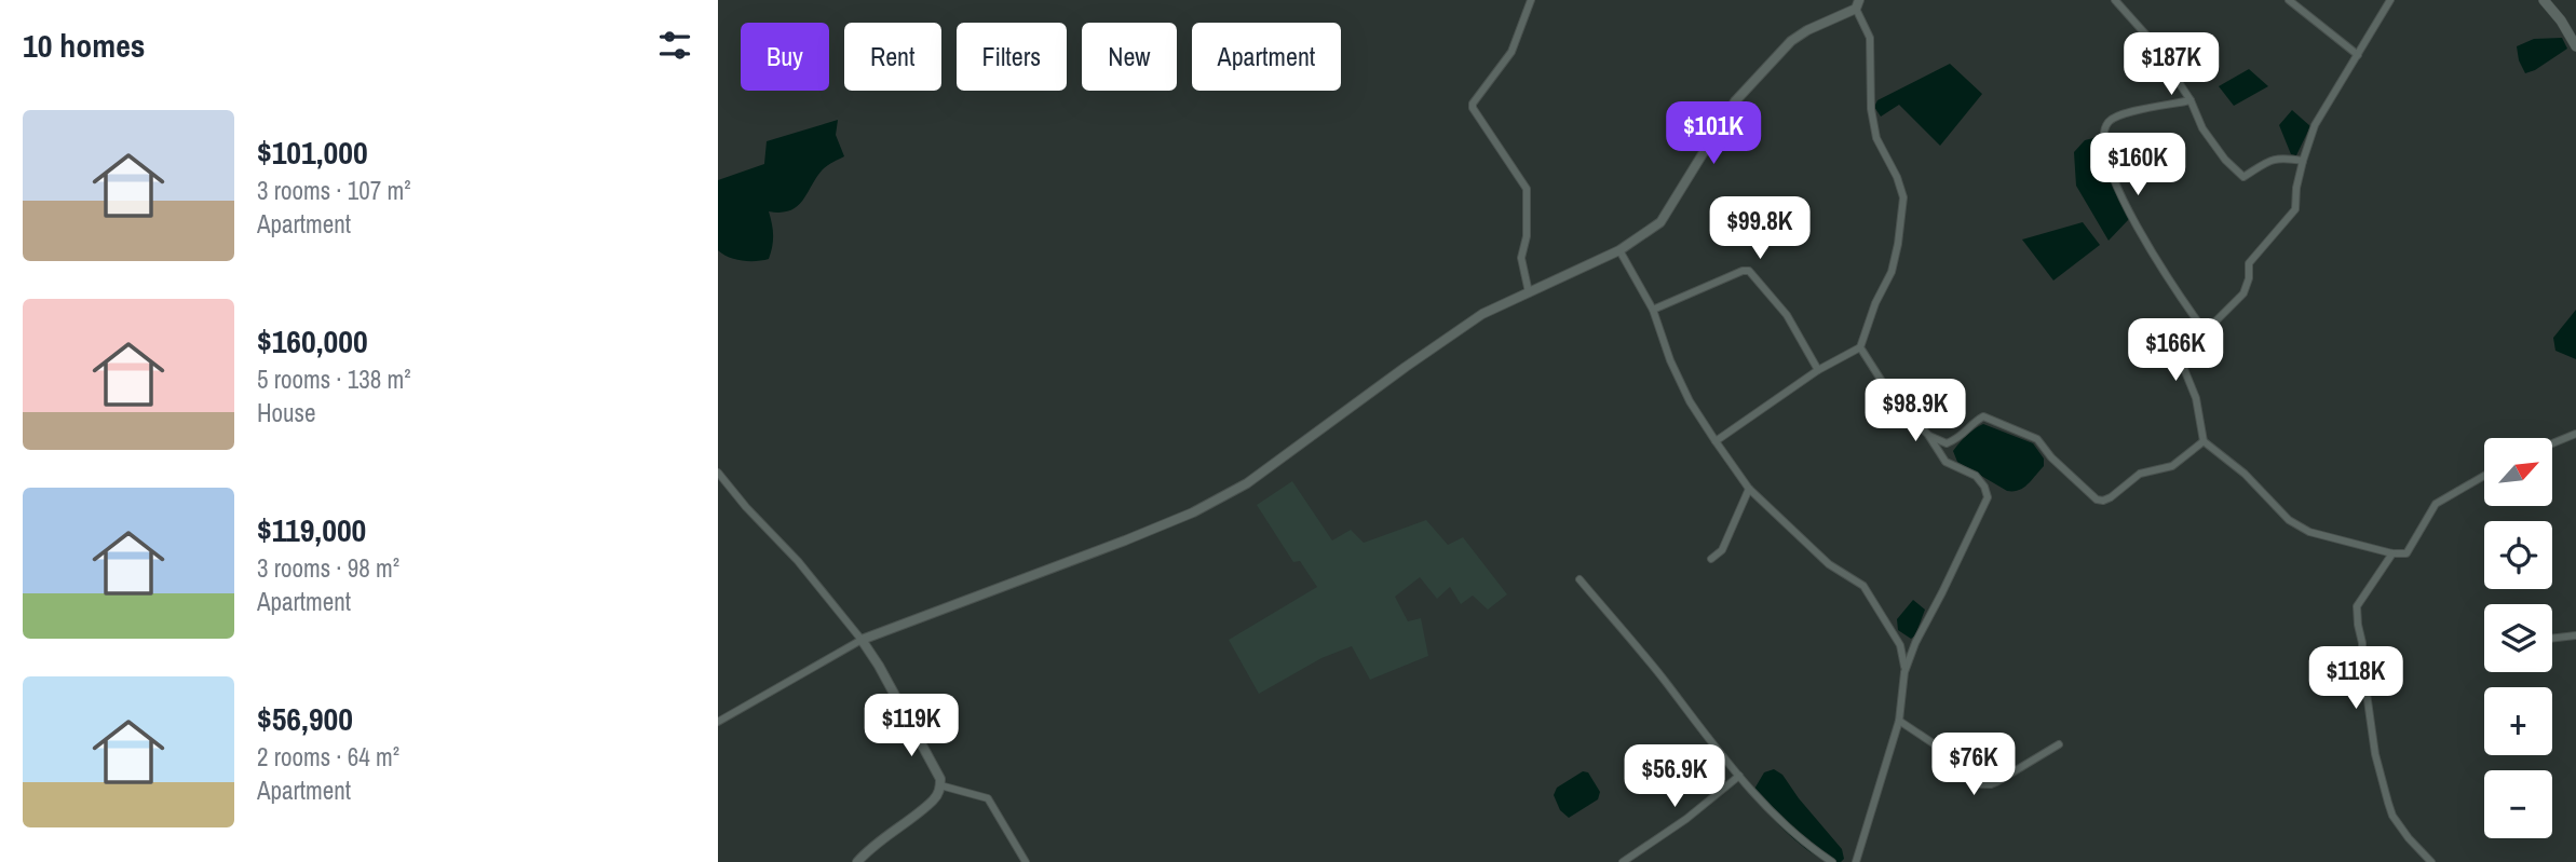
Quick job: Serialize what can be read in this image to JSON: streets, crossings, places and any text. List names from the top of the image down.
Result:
{
  "north": "top right",
  "page": {
    "heading": "10 homes",
    "chip": [
      "Buy",
      "Rent",
      "Filters",
      "New",
      "Apartment"
    ],
    "price": [
      "$187K",
      "$101K",
      "$160K",
      "$99.8K",
      "$166K",
      "$98.9K",
      "$118K",
      "$119K",
      "$76K",
      "$56.9K"
    ],
    "list": [
      {
        "name": "$101,000",
        "note": "3 rooms · 107 m² · Apartment"
      },
      {
        "name": "$160,000",
        "note": "5 rooms · 138 m² · House"
      },
      {
        "name": "$119,000",
        "note": "3 rooms · 98 m² · Apartment"
      },
      {
        "name": "$56,900",
        "note": "2 rooms · 64 m² · Apartment"
      }
    ],
    "map_buttons": ["+", "−"]
  }
}
